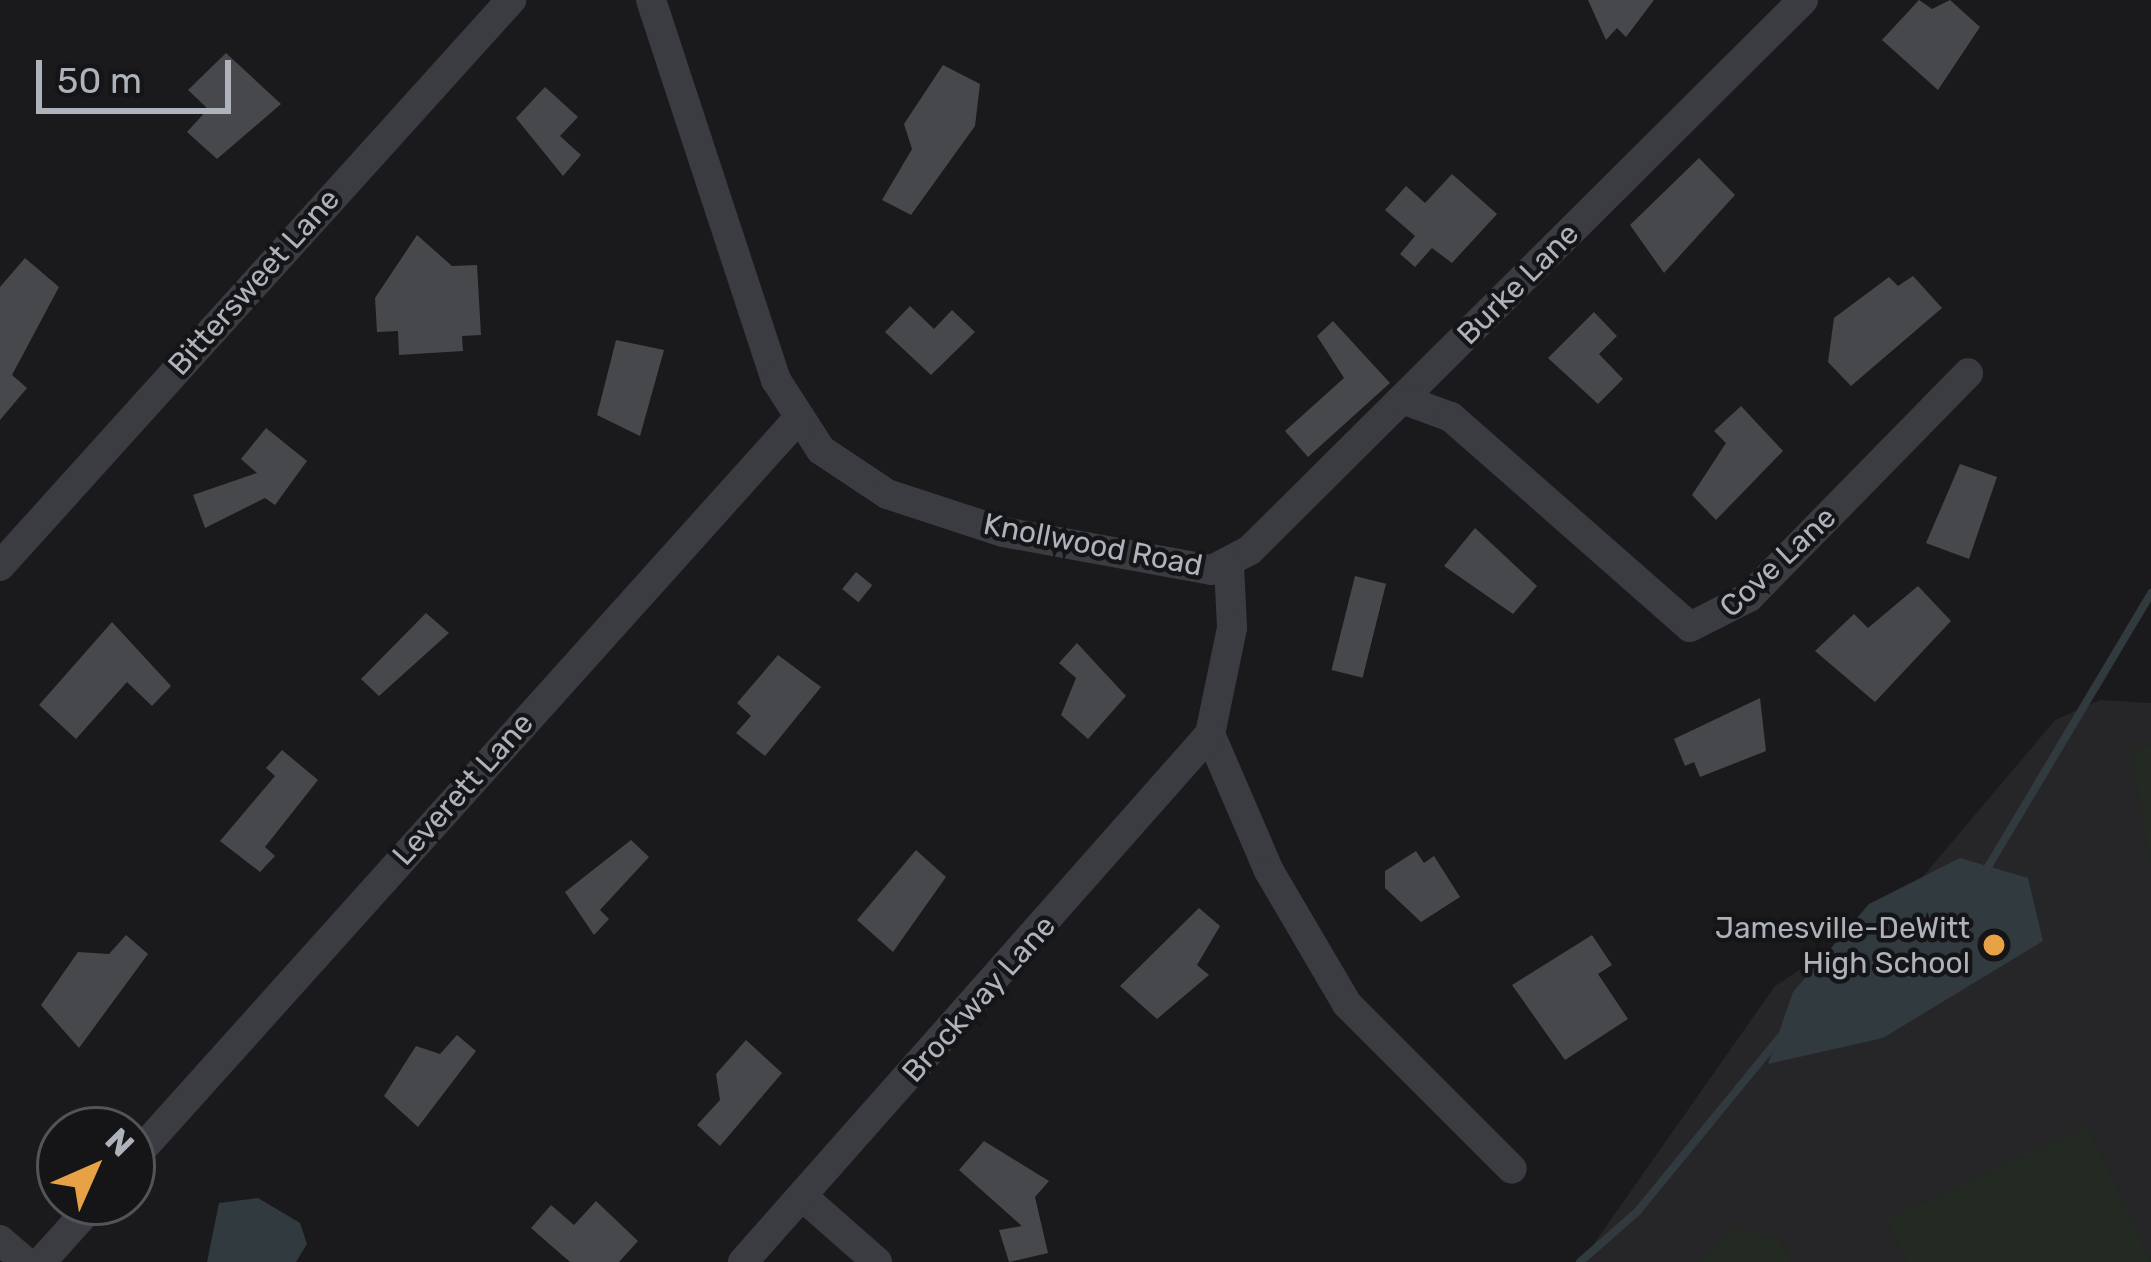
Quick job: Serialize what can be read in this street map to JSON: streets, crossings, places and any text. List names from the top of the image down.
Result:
{
  "streets": {
    "street": [
      "Bittersweet Lane",
      "Burke Lane",
      "Knollwood Road",
      "Cove Lane",
      "Leverett Lane",
      "Brockway Lane"
    ]
  },
  "crossings": [
    ["Burke Lane", "Knollwood Road"],
    ["Burke Lane", "Cove Lane"],
    ["Knollwood Road", "Leverett Lane"],
    ["Knollwood Road", "Brockway Lane"]
  ],
  "places": ["Jamesville-DeWitt High School"],
  "scale_bar": "50 m",
  "north": "top right"
}
